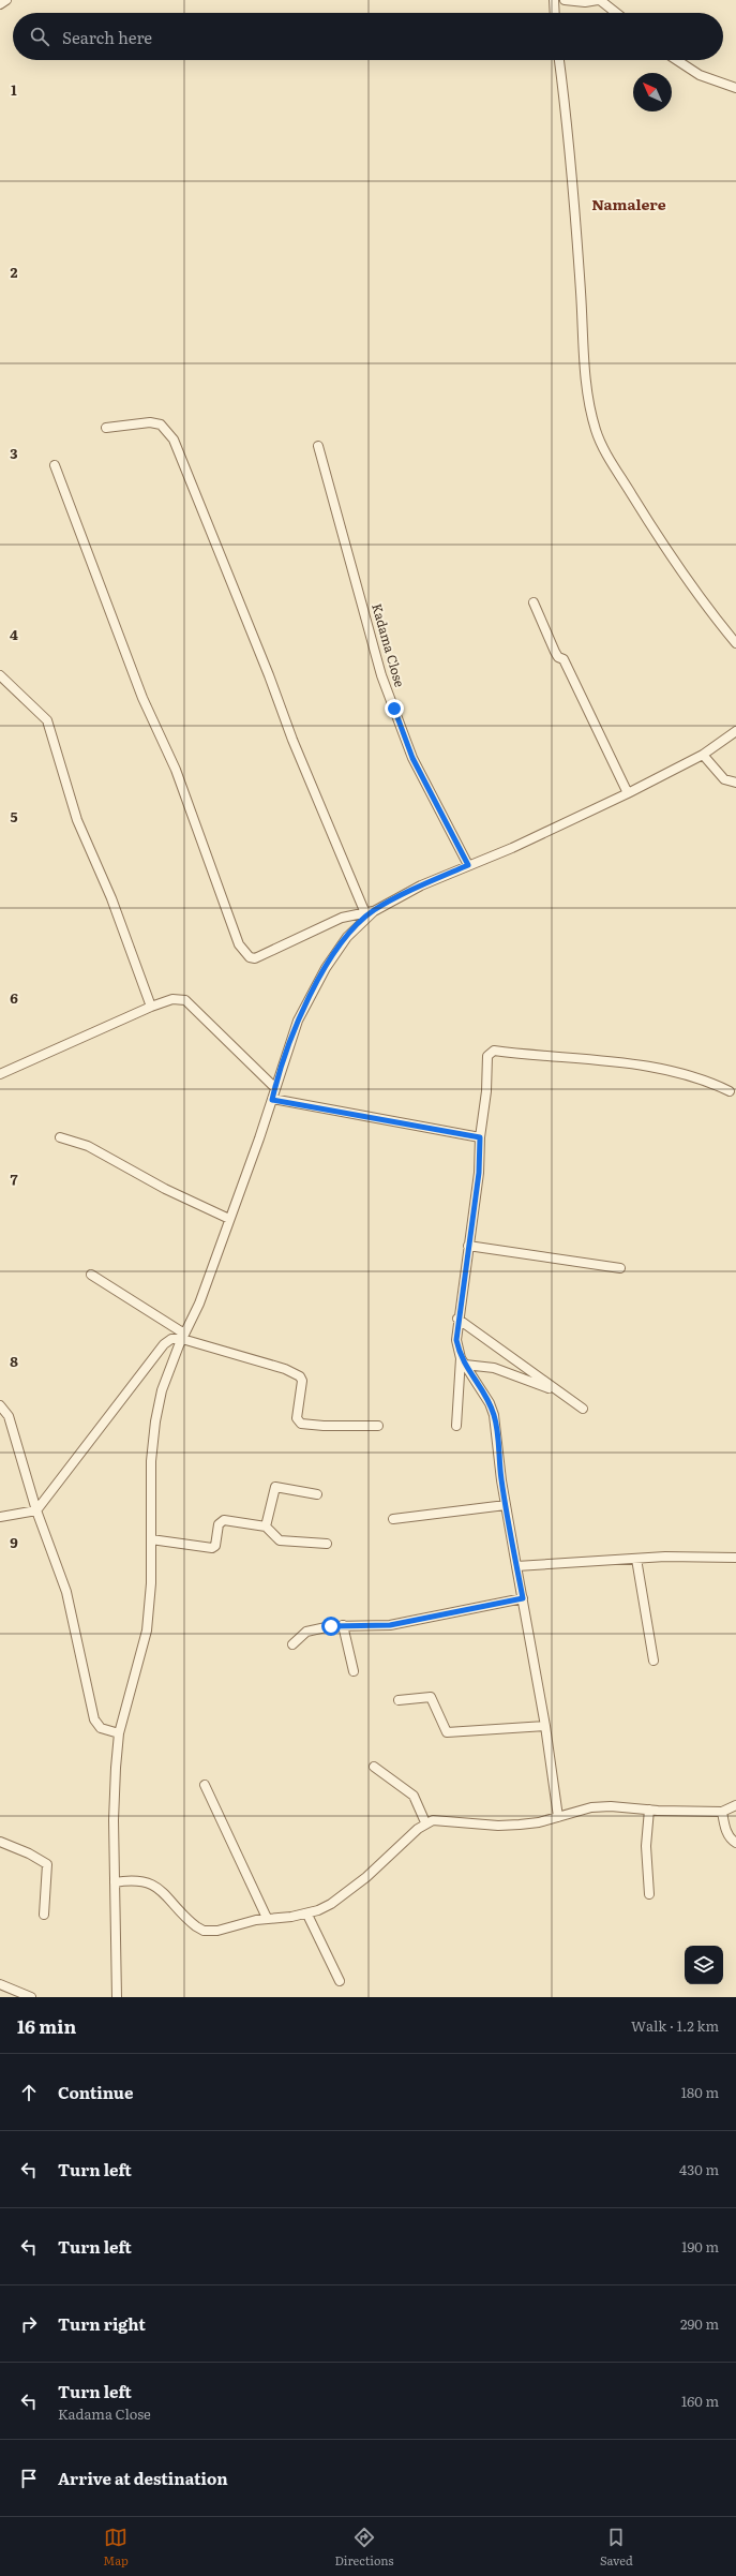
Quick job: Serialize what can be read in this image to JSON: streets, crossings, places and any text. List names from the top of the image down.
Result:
{
  "streets": {
    "street": ["Kadama Close"]
  },
  "districts": ["Namalere"],
  "north": "top left",
  "page": {
    "search": "Search here",
    "heading": ["16 min", "Walk · 1.2 km"],
    "list": [
      ["Continue", "180 m"],
      ["Turn left", "430 m"],
      ["Turn left", "190 m"],
      ["Turn right", "290 m"],
      ["Turn left", "Kadama Close", "160 m"],
      "Arrive at destination"
    ],
    "nav": ["Map", "Directions", "Saved"]
  },
  "grid": {
    "rows": [
      "1",
      "2",
      "3",
      "4",
      "5",
      "6",
      "7",
      "8",
      "9"
    ]
  }
}
